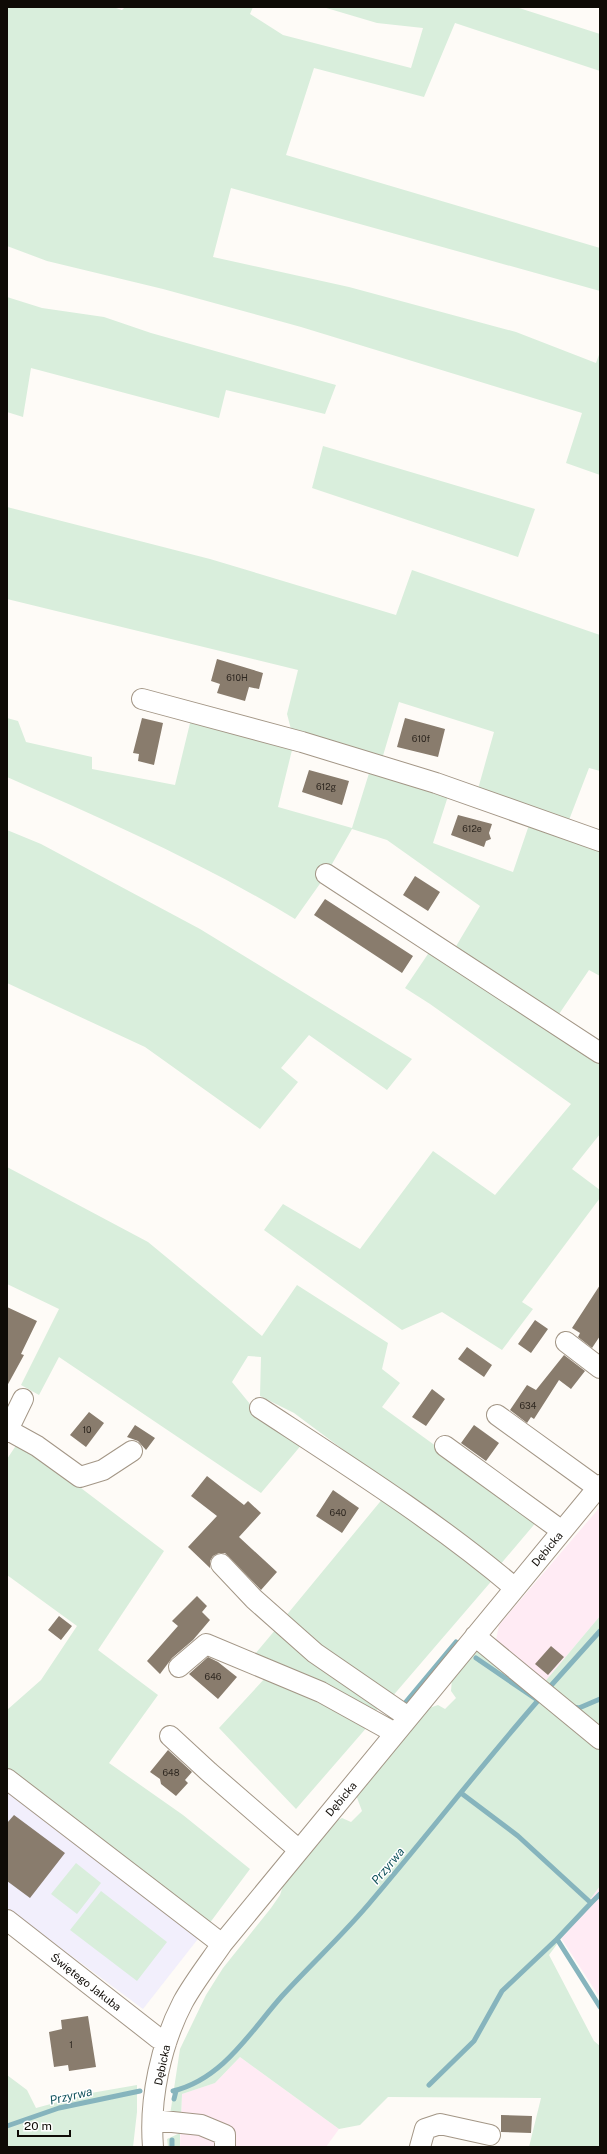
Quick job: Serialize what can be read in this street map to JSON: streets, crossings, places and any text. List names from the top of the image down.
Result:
{
  "streets": {
    "street": ["Dębicka", "Świętego Jakuba"]
  },
  "crossings": [
    ["Dębicka", "Świętego Jakuba"]
  ],
  "water": ["Przyrwa"],
  "house_numbers": [
    "610H",
    "610f",
    "612g",
    "612e",
    "634",
    "10",
    "640",
    "646",
    "648",
    "1"
  ],
  "scale_bar": "20 m"
}
